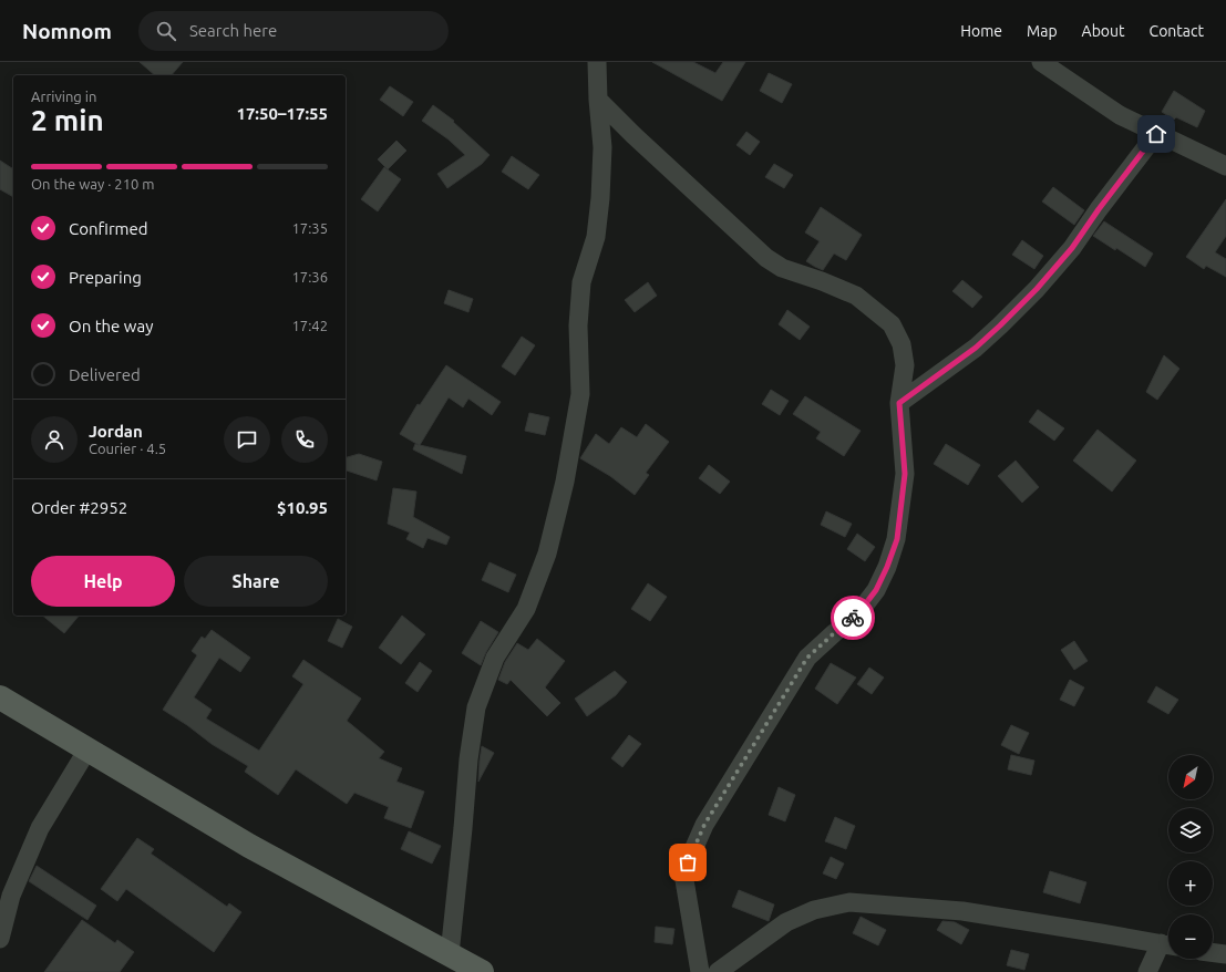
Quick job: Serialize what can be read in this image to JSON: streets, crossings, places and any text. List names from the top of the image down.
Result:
{
  "north": "bottom left",
  "page": {
    "header": "Nomnom",
    "search": "Search here",
    "nav": [
      "Home",
      "Map",
      "About",
      "Contact"
    ],
    "heading": ["2 min", "Arriving in", "17:50–17:55"],
    "panel": [
      "Jordan",
      "Courier · 4.5",
      "Order #2952",
      "$10.95"
    ],
    "bar": "On the way · 210 m",
    "list": [
      ["Confirmed", "17:35"],
      ["Preparing", "17:36"],
      ["On the way", "17:42"],
      "Delivered"
    ],
    "buttons": ["Help", "Share"],
    "map_buttons": ["+", "−"]
  }
}
